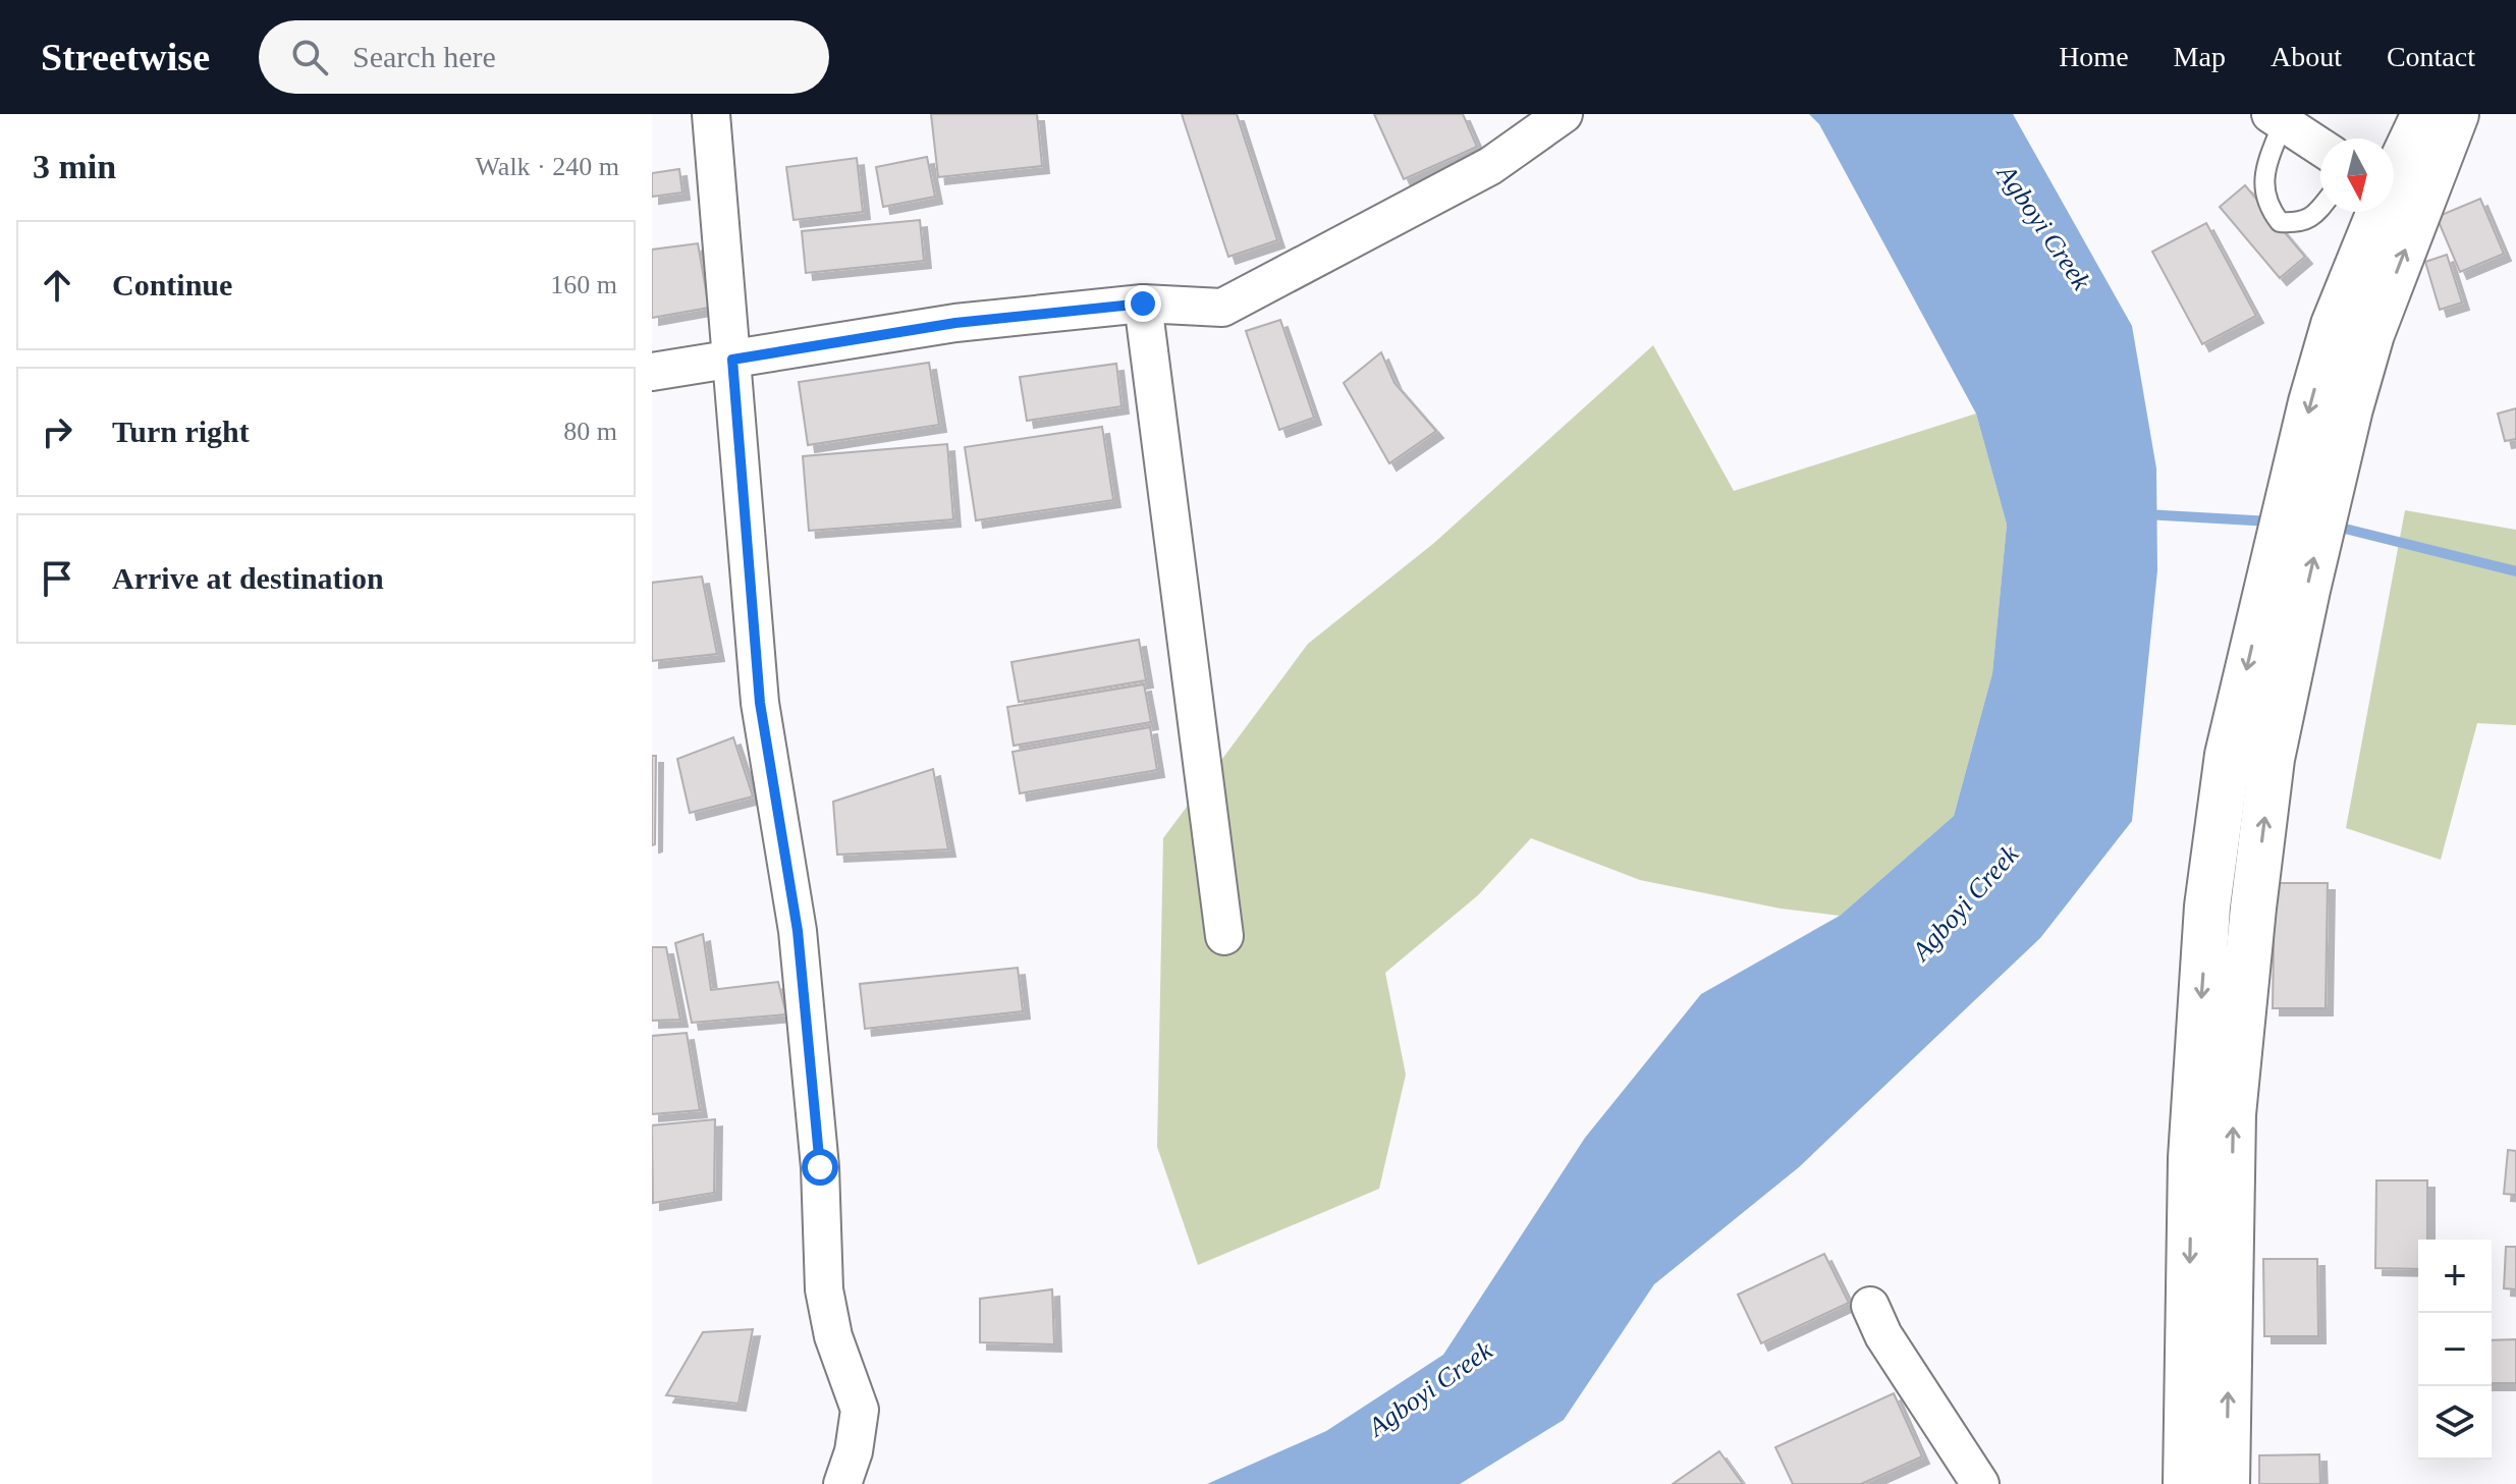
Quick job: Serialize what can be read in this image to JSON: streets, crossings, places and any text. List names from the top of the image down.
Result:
{
  "water": ["Agboyi Creek"],
  "north": "bottom",
  "page": {
    "header": "Streetwise",
    "search": "Search here",
    "nav": [
      "Home",
      "Map",
      "About",
      "Contact"
    ],
    "heading": ["3 min", "Walk · 240 m"],
    "list": [
      ["Continue", "160 m"],
      ["Turn right", "80 m"],
      "Arrive at destination"
    ],
    "map_buttons": ["+", "−"]
  }
}
